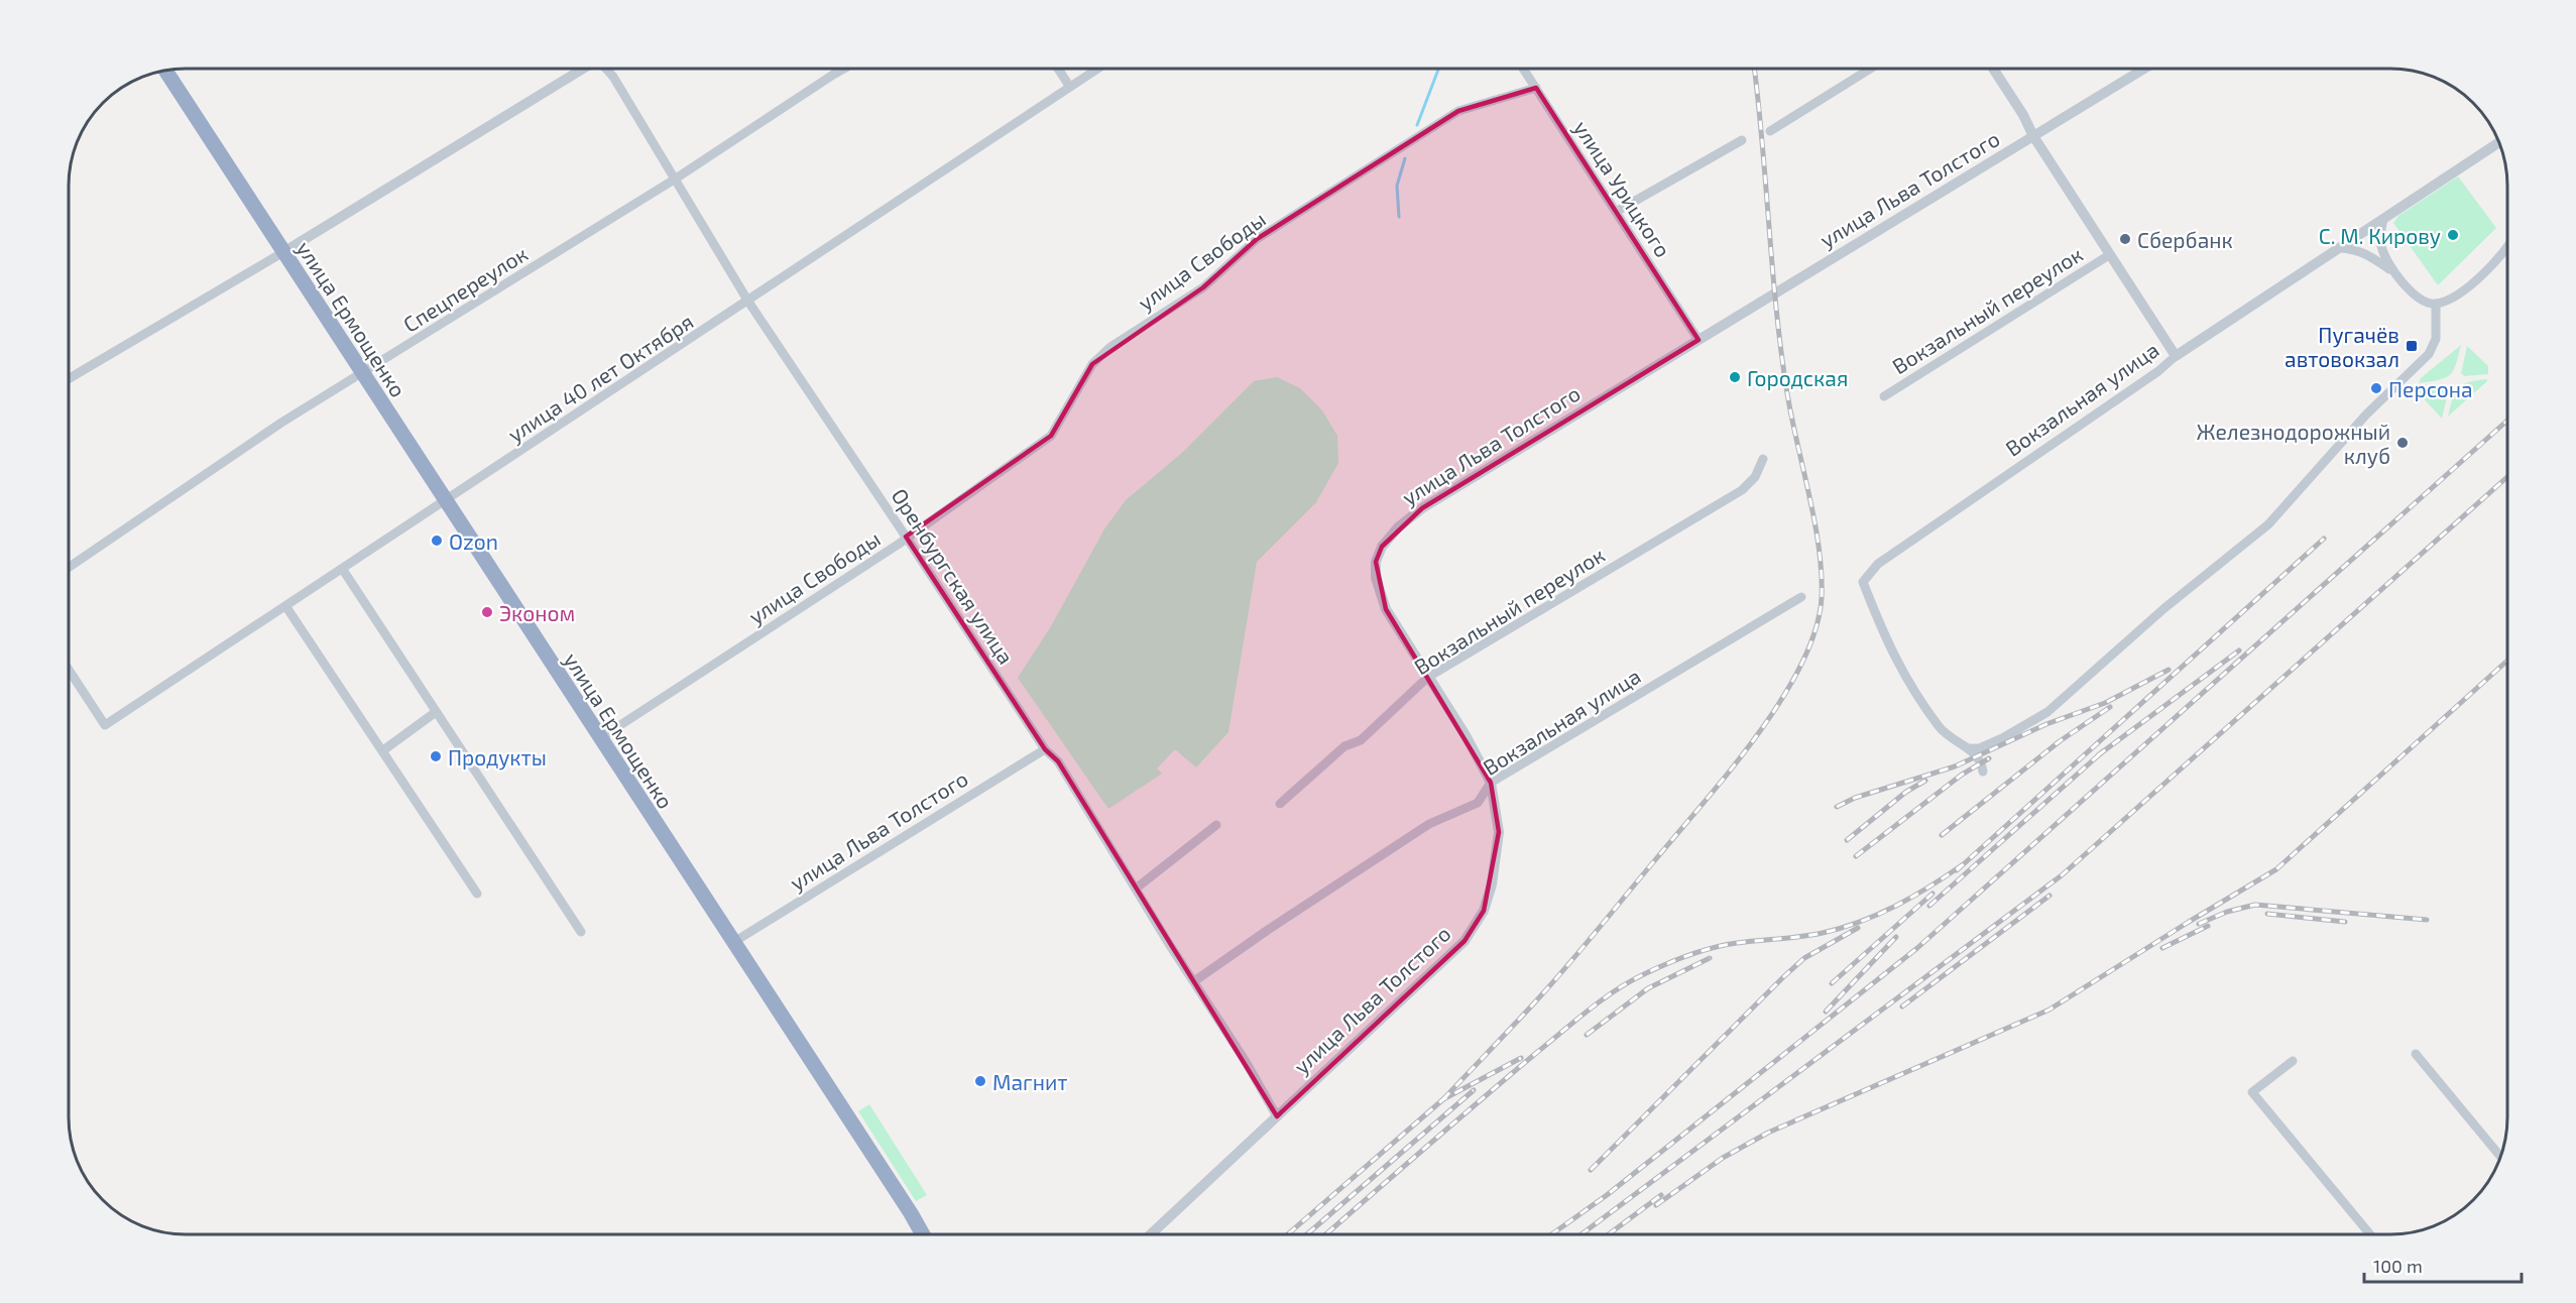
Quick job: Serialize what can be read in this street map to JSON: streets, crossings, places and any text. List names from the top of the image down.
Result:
{
  "streets": {
    "highway": ["улица Ермощенко"],
    "street": [
      "улица Урицкого",
      "улица Льва Толстого",
      "улица Свободы",
      "Спецпереулок",
      "Вокзальный переулок",
      "улица 40 лет Октября",
      "Вокзальная улица",
      "Оренбургская улица"
    ]
  },
  "crossings": [
    ["улица Урицкого", "улица Льва Толстого"],
    ["улица Урицкого", "улица Свободы"],
    ["улица Льва Толстого", "Вокзальный переулок"],
    ["улица Льва Толстого", "улица Ермощенко"],
    ["улица Льва Толстого", "Вокзальная улица"],
    ["улица Льва Толстого", "Оренбургская улица"],
    ["улица Свободы", "улица Ермощенко"],
    ["улица Свободы", "Оренбургская улица"],
    ["Спецпереулок", "улица Ермощенко"],
    ["Спецпереулок", "Оренбургская улица"],
    ["улица Ермощенко", "улица 40 лет Октября"],
    ["улица 40 лет Октября", "Оренбургская улица"],
    ["Вокзальная улица", "Оренбургская улица"]
  ],
  "places": {
    "other": [
      "С. М. Кирову",
      "Сбербанк",
      "Городская",
      "Персона",
      "Железнодорожный клуб",
      "Ozon",
      "Эконом",
      "Продукты",
      "Магнит"
    ],
    "transit": ["Пугачёв автовокзал"]
  },
  "scale_bar": "100 m"
}
